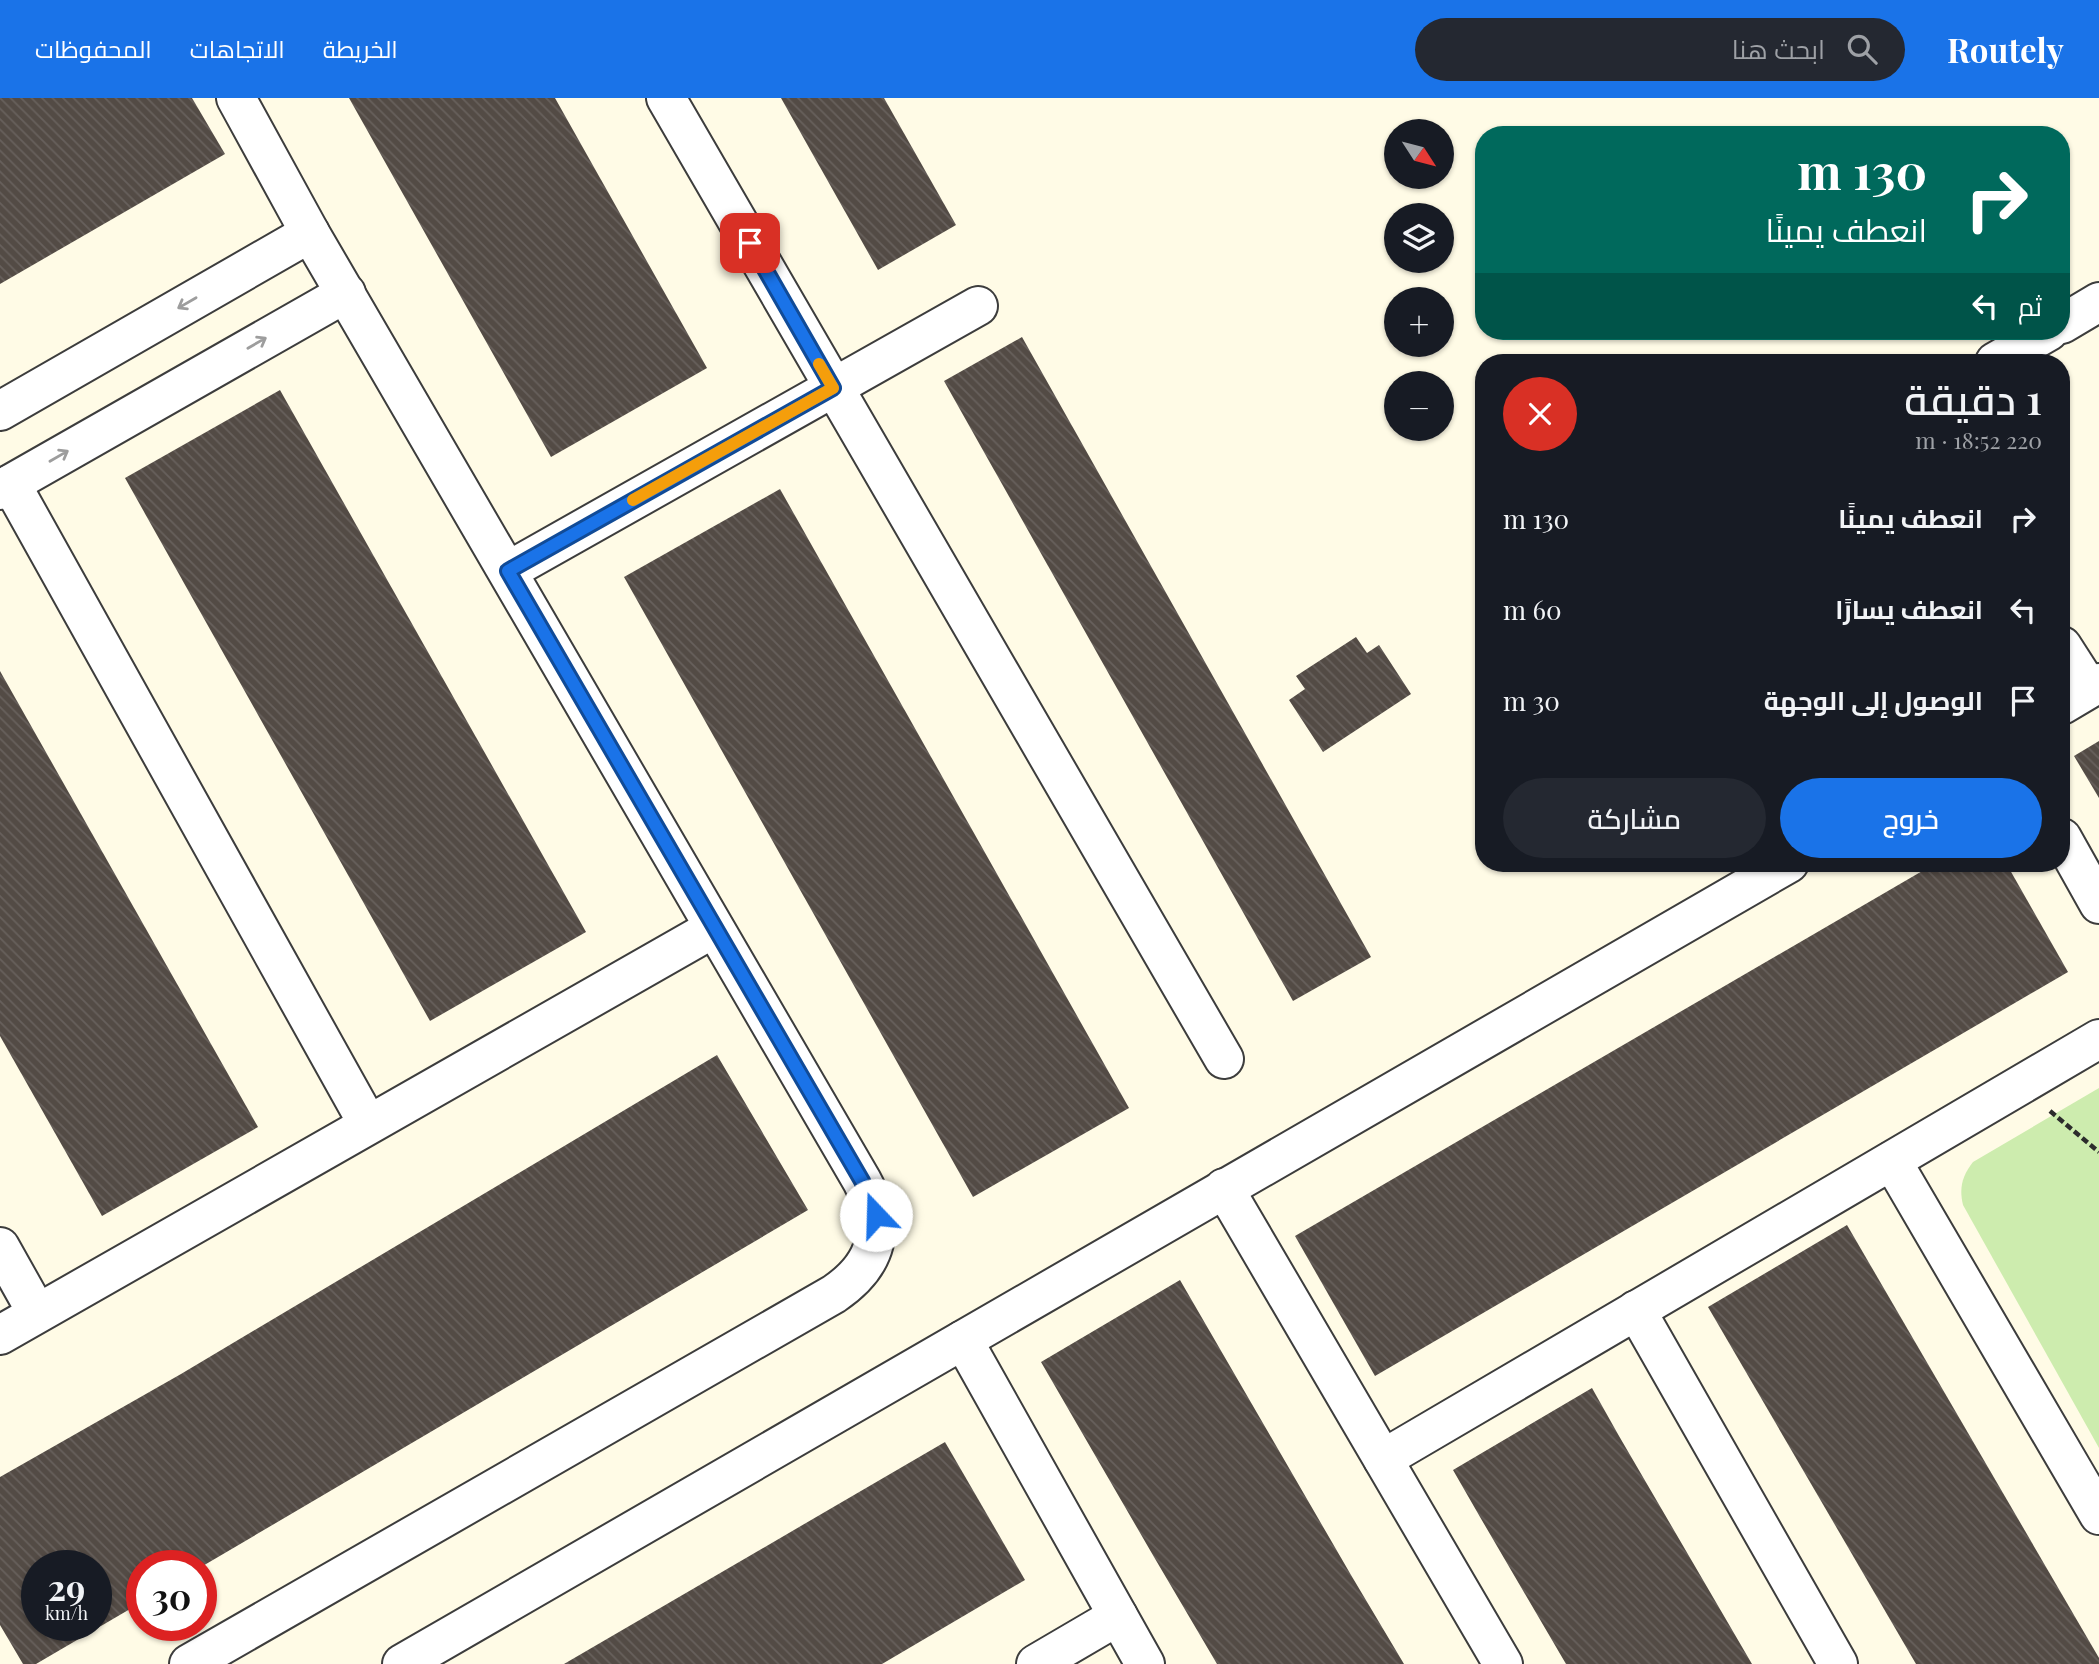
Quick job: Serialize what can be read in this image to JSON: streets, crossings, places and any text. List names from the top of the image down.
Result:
{
  "north": "bottom right",
  "page": {
    "header": "Routely",
    "search": "ابحث هنا",
    "nav": ["الخريطة", "الاتجاهات", "المحفوظات"],
    "map_buttons": ["+", "−"],
    "turn": ["130 m", "انعطف يمينًا"],
    "then": "ثم",
    "heading": ["1 دقيقة", "220 m · 18:52"],
    "list": [
      {
        "name": "انعطف يمينًا",
        "value": "130 m"
      },
      {
        "name": "انعطف يسارًا",
        "value": "60 m"
      },
      {
        "name": "الوصول إلى الوجهة",
        "value": "30 m"
      }
    ],
    "buttons": ["خروج", "مشاركة"],
    "speed": "29 km/h",
    "limit": "30"
  }
}
